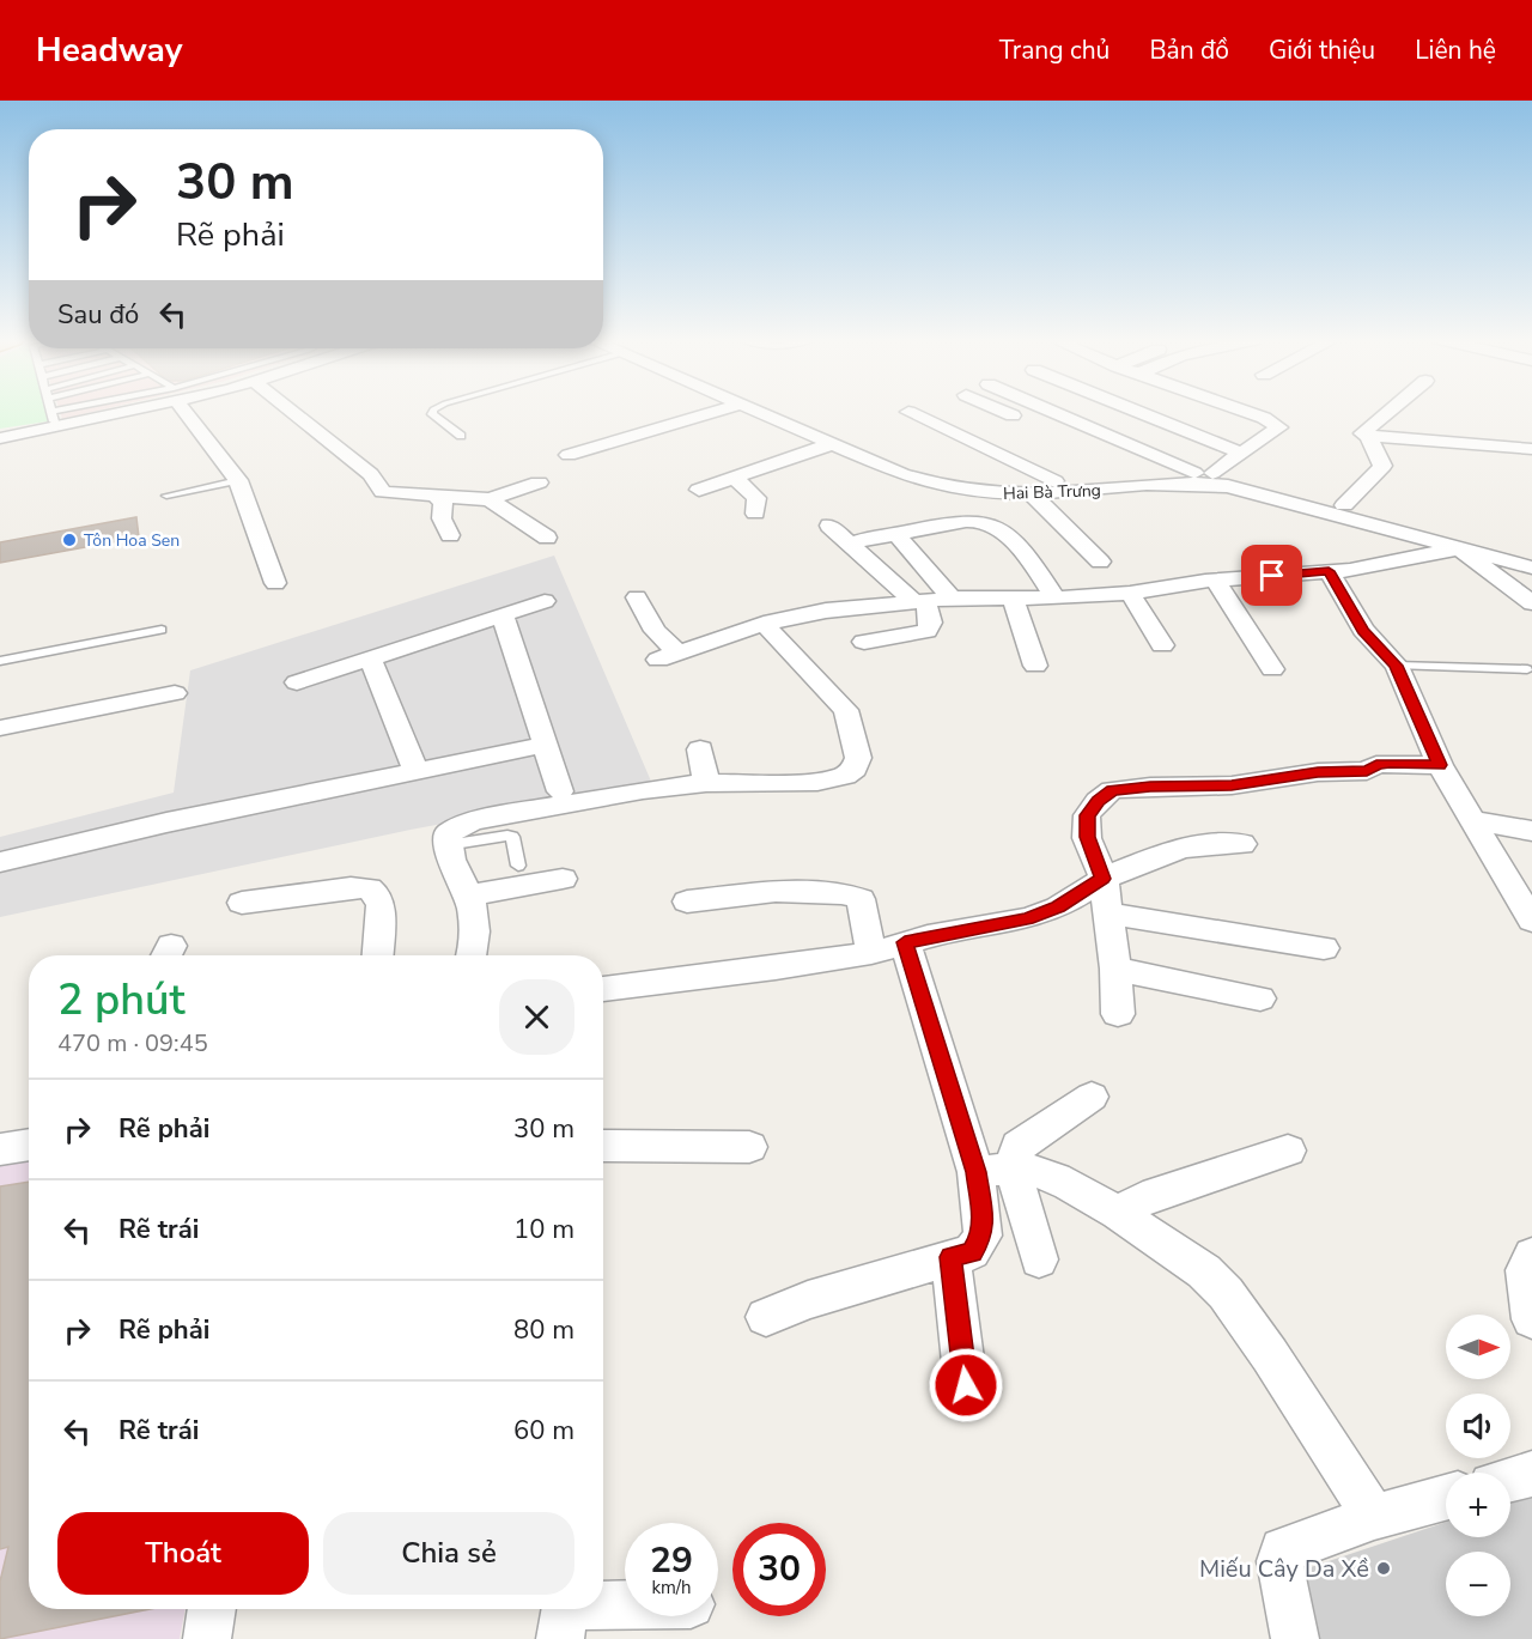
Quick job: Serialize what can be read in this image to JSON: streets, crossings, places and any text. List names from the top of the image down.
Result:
{
  "streets": {
    "street": ["Hai Bà Trưng"]
  },
  "places": ["Tôn Hoa Sen", "Miếu Cây Da Xề"],
  "north": "right",
  "page": {
    "header": "Headway",
    "nav": [
      "Trang chủ",
      "Bản đồ",
      "Giới thiệu",
      "Liên hệ"
    ],
    "turn": ["30 m", "Rẽ phải"],
    "then": "Sau đó",
    "heading": ["2 phút", "470 m · 09:45"],
    "list": [
      {
        "name": "Rẽ phải",
        "value": "30 m"
      },
      {
        "name": "Rẽ trái",
        "value": "10 m"
      },
      {
        "name": "Rẽ phải",
        "value": "80 m"
      },
      {
        "name": "Rẽ trái",
        "value": "60 m"
      }
    ],
    "map_buttons": ["+", "−"],
    "buttons": ["Thoát", "Chia sẻ"],
    "speed": "29 km/h",
    "limit": "30"
  }
}
